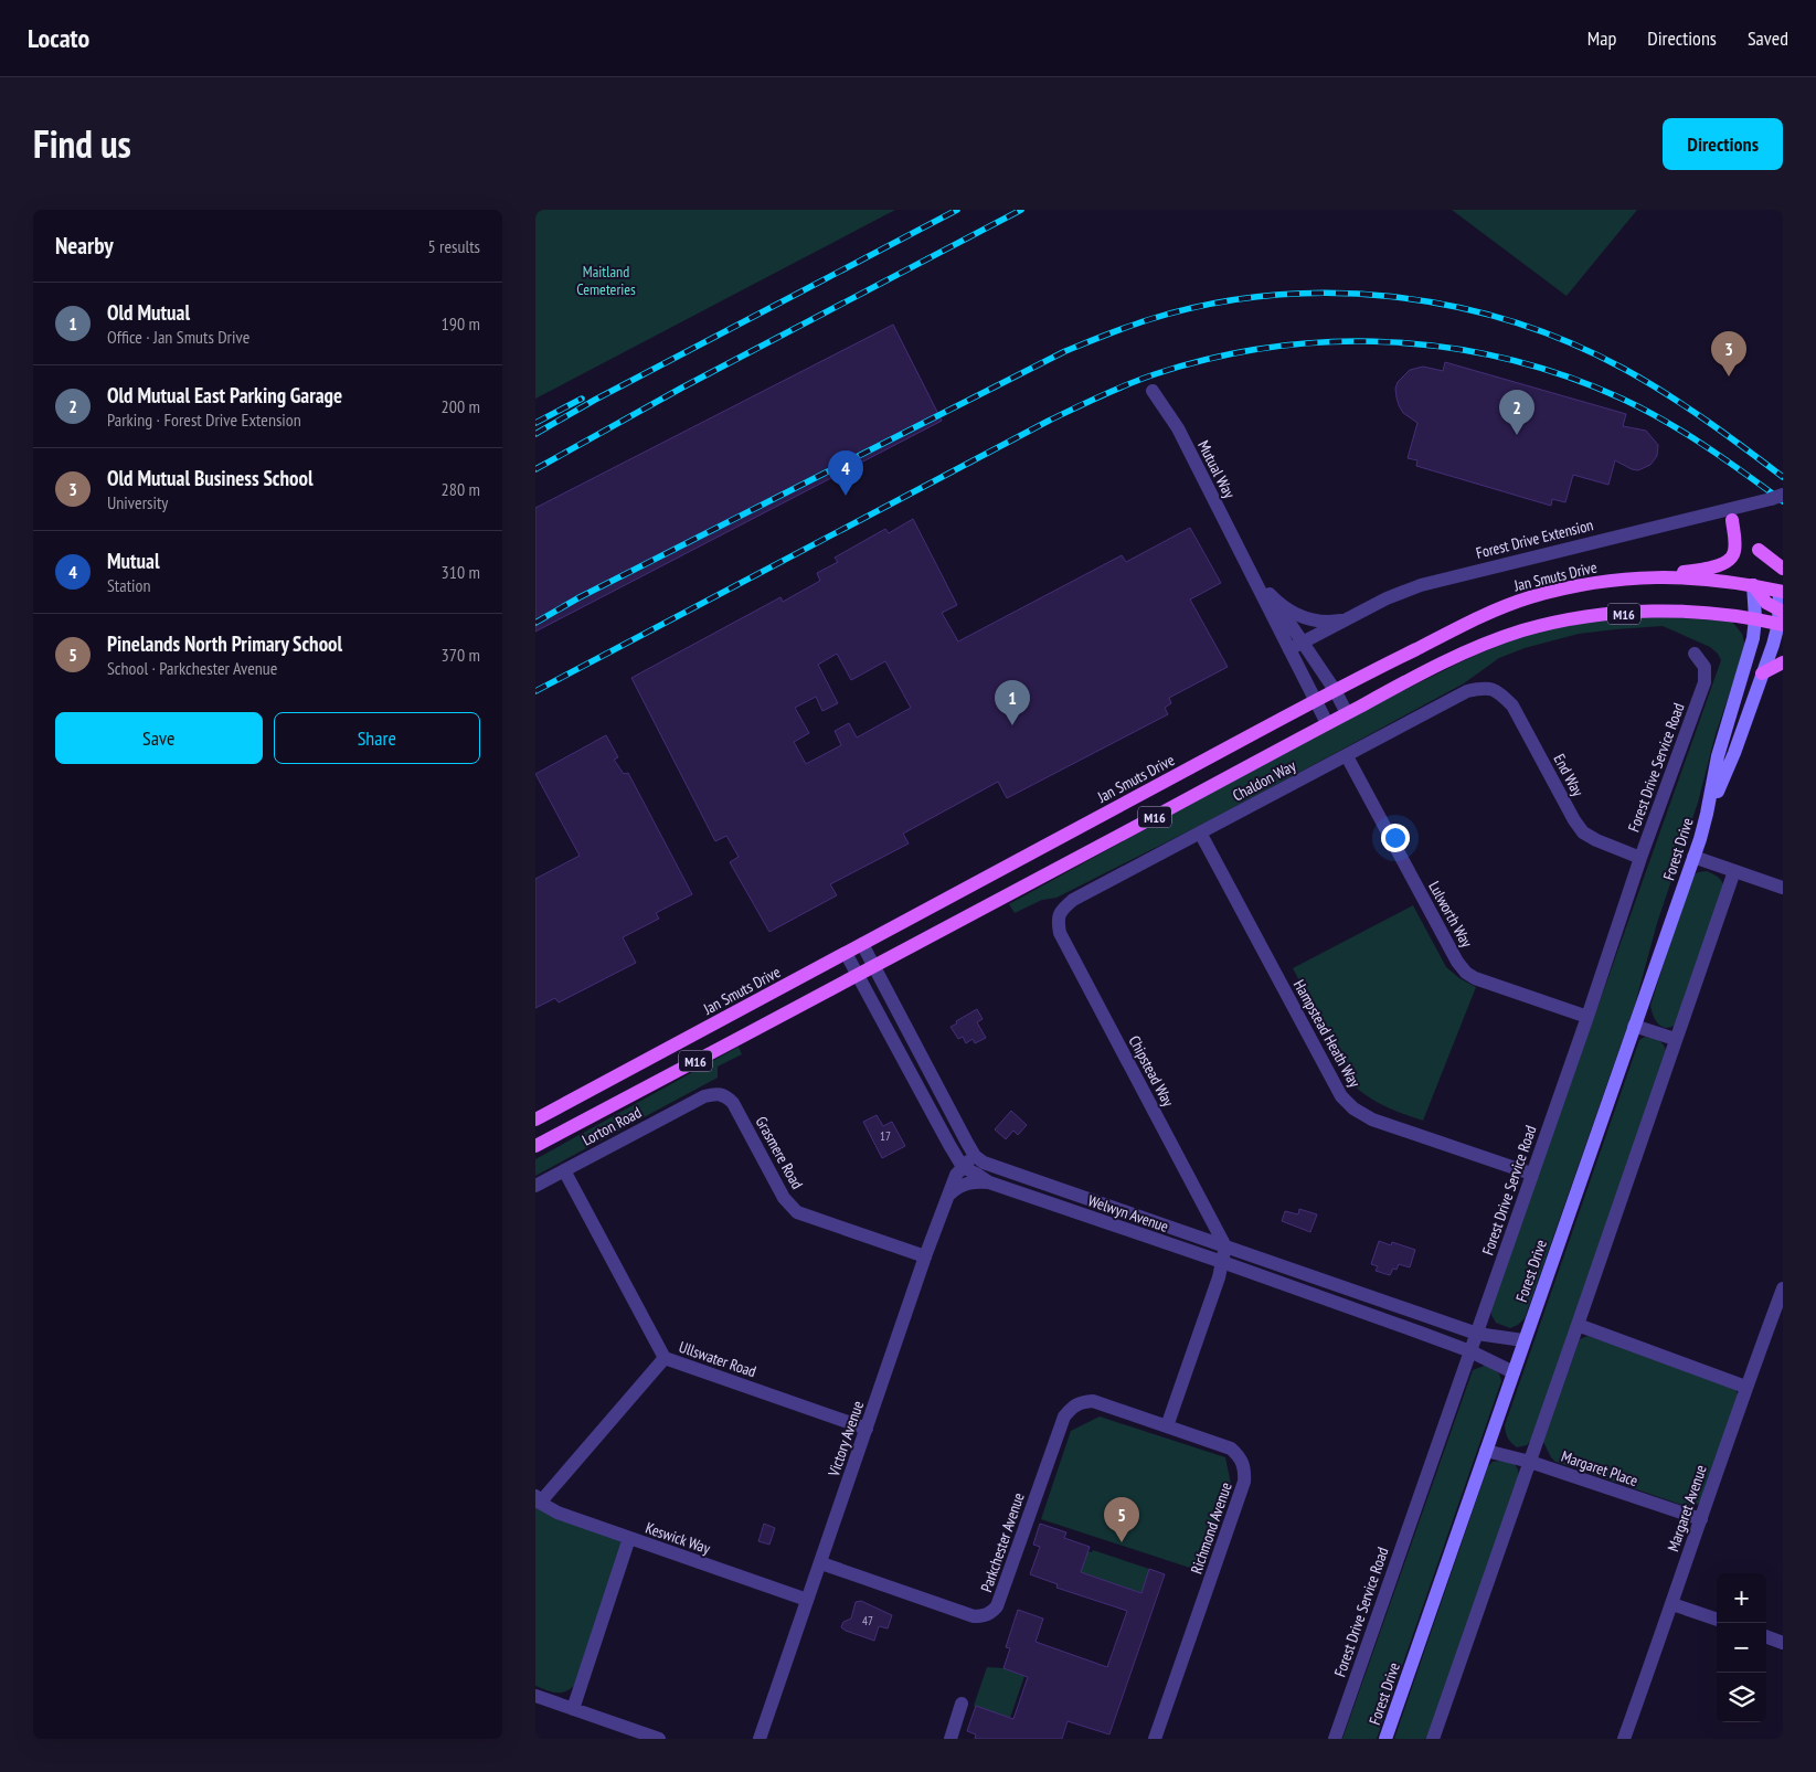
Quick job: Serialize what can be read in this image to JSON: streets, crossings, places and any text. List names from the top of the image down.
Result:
{
  "streets": {
    "main road": ["Jan Smuts Drive", "M16", "Forest Drive"],
    "street": [
      "Mutual Way",
      "Forest Drive Extension",
      "Forest Drive Service Road",
      "End Way",
      "Chaldon Way",
      "Lulworth Way",
      "Hampstead Heath Way",
      "Chipstead Way",
      "Lorton Road",
      "Grasmere Road",
      "Welwyn Avenue",
      "Ullswater Road",
      "Victory Avenue",
      "Margaret Place",
      "Margaret Avenue",
      "Richmond Avenue",
      "Keswick Way",
      "Parkchester Avenue"
    ]
  },
  "crossings": [
    ["Mutual Way", "Forest Drive Extension"],
    ["Mutual Way", "Jan Smuts Drive"],
    ["Mutual Way", "M16"],
    ["Jan Smuts Drive", "Forest Drive"],
    ["Jan Smuts Drive", "Welwyn Avenue"],
    ["M16", "Forest Drive"],
    ["M16", "Welwyn Avenue"],
    ["Forest Drive Service Road", "End Way"],
    ["Forest Drive Service Road", "Lulworth Way"],
    ["Forest Drive Service Road", "Hampstead Heath Way"],
    ["Forest Drive Service Road", "Welwyn Avenue"],
    ["End Way", "Chaldon Way"],
    ["Chaldon Way", "Lulworth Way"],
    ["Chaldon Way", "Hampstead Heath Way"],
    ["Chaldon Way", "Chipstead Way"],
    ["Forest Drive", "Welwyn Avenue"],
    ["Forest Drive", "Margaret Place"],
    ["Chipstead Way", "Welwyn Avenue"],
    ["Lorton Road", "Grasmere Road"],
    ["Lorton Road", "Ullswater Road"],
    ["Grasmere Road", "Victory Avenue"],
    ["Welwyn Avenue", "Victory Avenue"],
    ["Ullswater Road", "Victory Avenue"],
    ["Ullswater Road", "Keswick Way"],
    ["Victory Avenue", "Keswick Way"],
    ["Victory Avenue", "Parkchester Avenue"],
    ["Margaret Place", "Margaret Avenue"],
    ["Richmond Avenue", "Parkchester Avenue"]
  ],
  "parks": ["Maitland Cemeteries"],
  "house_numbers": ["17", "47"],
  "page": {
    "header": "Locato",
    "nav": ["Map", "Directions", "Saved"],
    "title": "Find us",
    "buttons": [
      "Directions",
      ["Save", "Share"]
    ],
    "heading": ["Nearby", "5 results"],
    "list": [
      {
        "mark": "1",
        "name": "Old Mutual",
        "note": "Office · Jan Smuts Drive",
        "value": "190 m"
      },
      {
        "mark": "2",
        "name": "Old Mutual East Parking Garage",
        "note": "Parking · Forest Drive Extension",
        "value": "200 m"
      },
      {
        "mark": "3",
        "name": "Old Mutual Business School",
        "note": "University",
        "value": "280 m"
      },
      {
        "mark": "4",
        "name": "Mutual",
        "note": "Station",
        "value": "310 m"
      },
      {
        "mark": "5",
        "name": "Pinelands North Primary School",
        "note": "School · Parkchester Avenue",
        "value": "370 m"
      }
    ],
    "pins": [
      "3",
      "2",
      "4",
      "1",
      "5"
    ],
    "map_buttons": ["+", "−"]
  }
}
